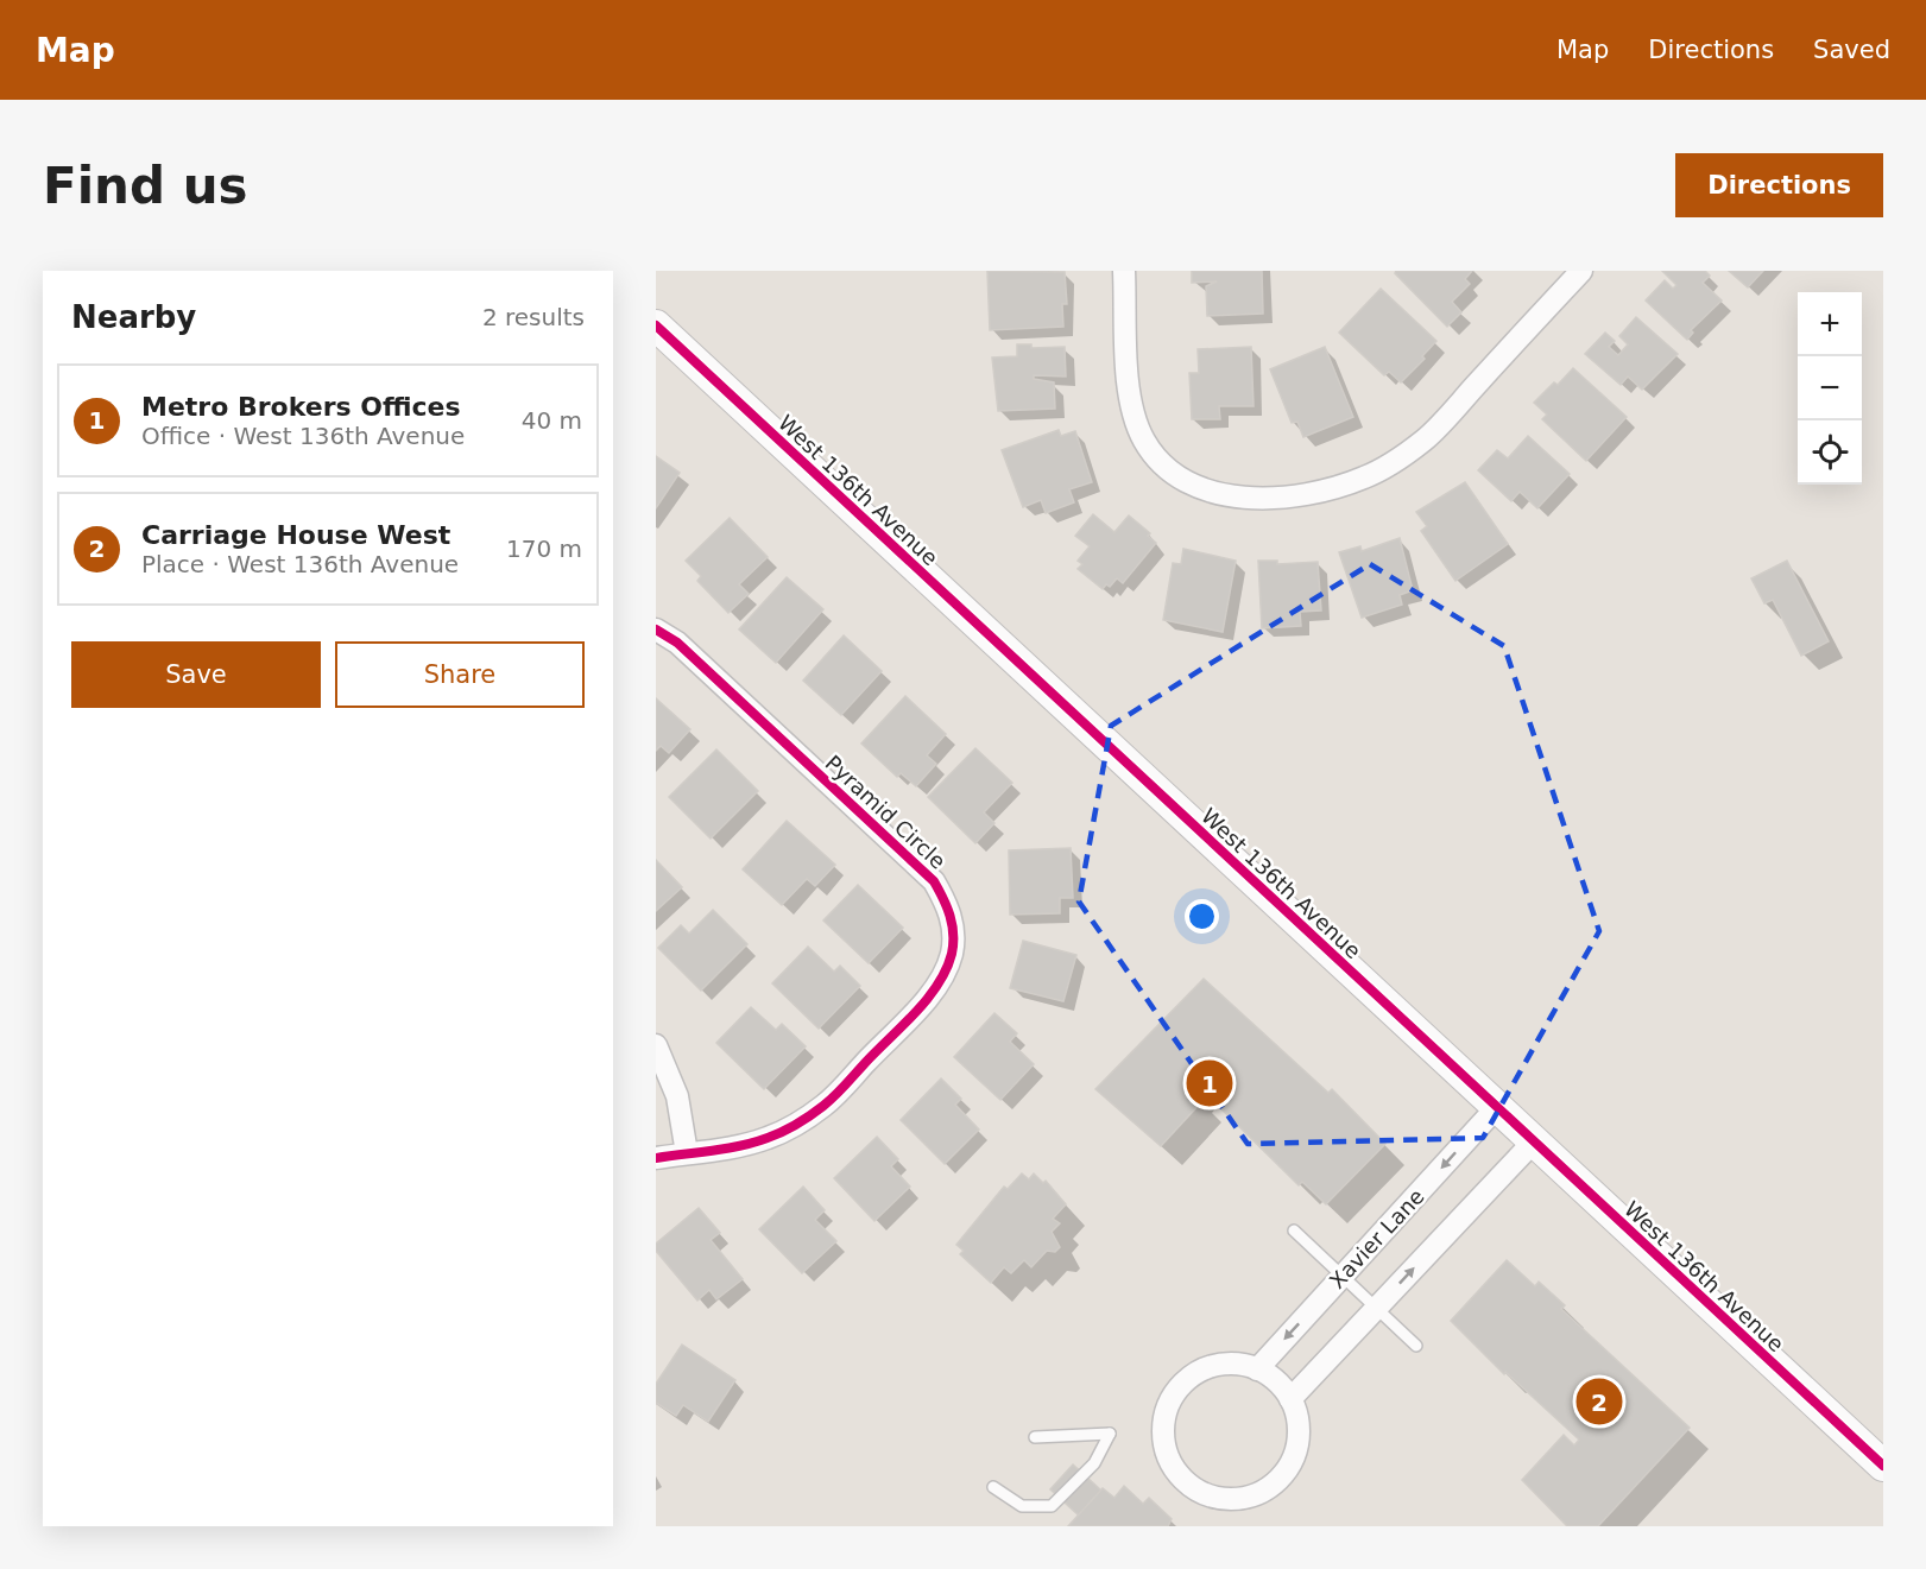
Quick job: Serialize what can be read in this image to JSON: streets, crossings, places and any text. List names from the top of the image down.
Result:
{
  "streets": {
    "main road": ["West 136th Avenue"],
    "street": ["Pyramid Circle", "Xavier Lane"]
  },
  "crossings": [
    ["West 136th Avenue", "Xavier Lane"]
  ],
  "page": {
    "header": "Map",
    "nav": ["Map", "Directions", "Saved"],
    "buttons": [
      "Directions",
      ["Save", "Share"]
    ],
    "title": "Find us",
    "heading": ["Nearby", "2 results"],
    "map_buttons": ["+", "−"],
    "list": [
      {
        "mark": "1",
        "name": "Metro Brokers Offices",
        "note": "Office · West 136th Avenue",
        "value": "40 m"
      },
      {
        "mark": "2",
        "name": "Carriage House West",
        "note": "Place · West 136th Avenue",
        "value": "170 m"
      }
    ],
    "pins": ["1", "2"]
  }
}
